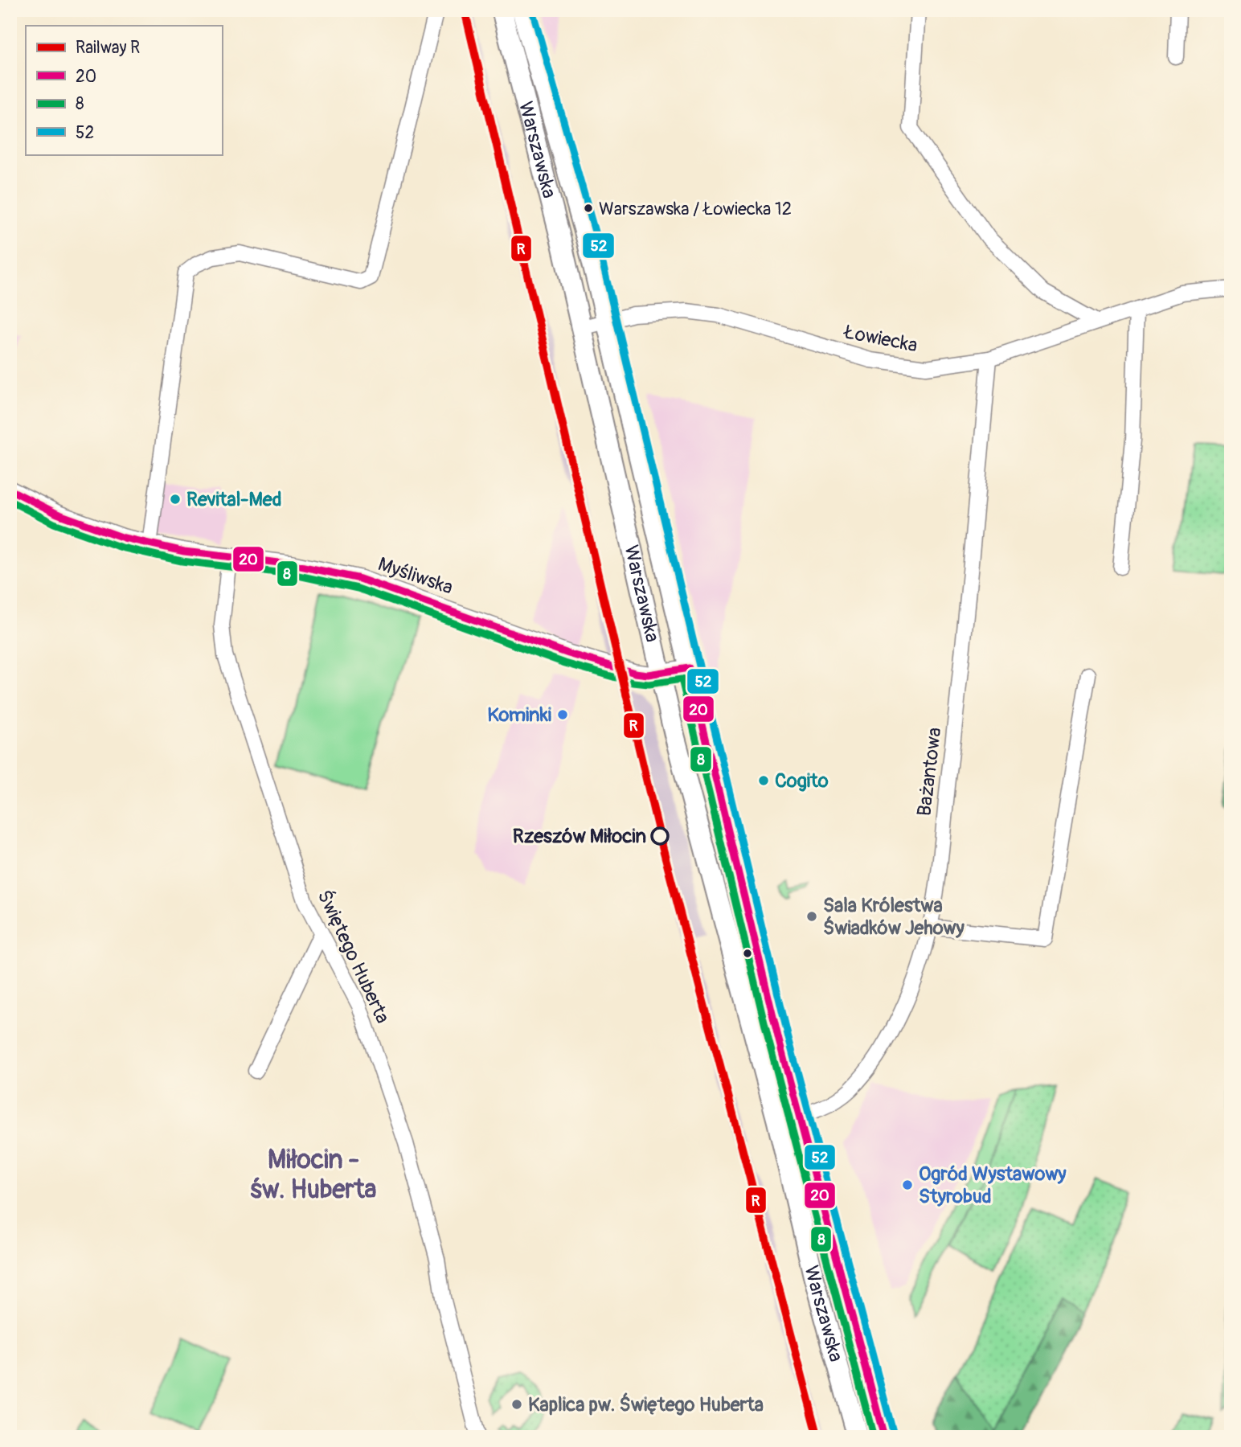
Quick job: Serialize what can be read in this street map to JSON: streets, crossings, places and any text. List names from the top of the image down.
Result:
{
  "streets": {
    "main road": ["Warszawska"],
    "street": [
      "Łowiecka",
      "Myśliwska",
      "Bażantowa",
      "Świętego Huberta"
    ]
  },
  "crossings": [
    ["Warszawska", "Łowiecka"],
    ["Warszawska", "Myśliwska"],
    ["Warszawska", "Bażantowa"],
    ["Łowiecka", "Bażantowa"],
    ["Myśliwska", "Świętego Huberta"]
  ],
  "districts": ["Miłocin - św. Huberta"],
  "places": [
    "Warszawska / Łowiecka 12",
    "Revital-Med",
    "Kominki",
    "Cogito",
    "Rzeszów Miłocin",
    "Sala Królestwa Świadków Jehowy",
    "Ogród Wystawowy Styrobud",
    "Kaplica pw. Świętego Huberta"
  ],
  "lines": [
    "rail line R",
    "transit line 52",
    "transit line 20",
    "transit line 8"
  ],
  "legend": [
    "Railway R",
    "20",
    "8",
    "52"
  ]
}
